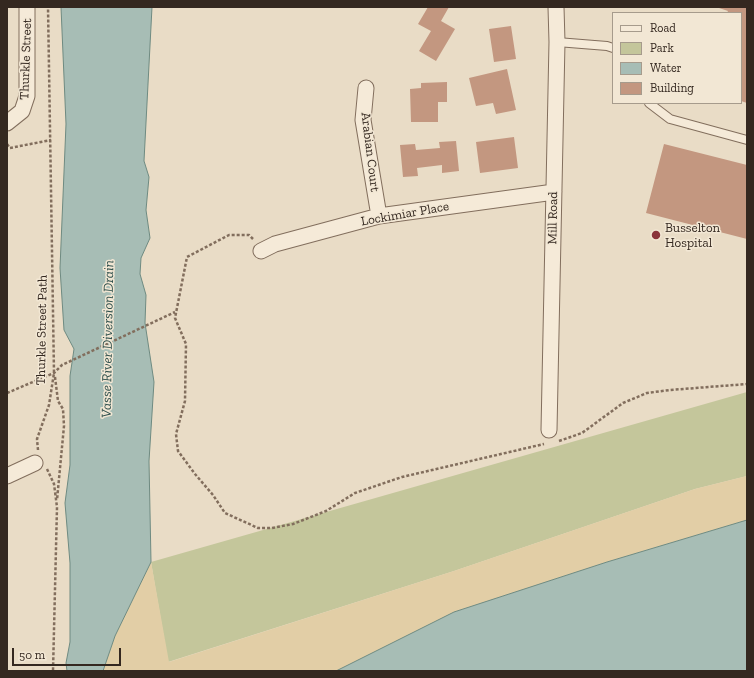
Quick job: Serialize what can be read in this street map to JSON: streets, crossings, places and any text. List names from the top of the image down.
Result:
{
  "streets": {
    "street": [
      "Thurkle Street",
      "Arabian Court",
      "Lockimiar Place",
      "Mill Road"
    ],
    "path": ["Thurkle Street Path"]
  },
  "crossings": [
    ["Arabian Court", "Lockimiar Place"],
    ["Lockimiar Place", "Mill Road"]
  ],
  "water": ["Vasse River Diversion Drain"],
  "places": ["Busselton Hospital"],
  "legend": [
    "Road",
    "Park",
    "Water",
    "Building"
  ],
  "scale_bar": "50 m"
}
